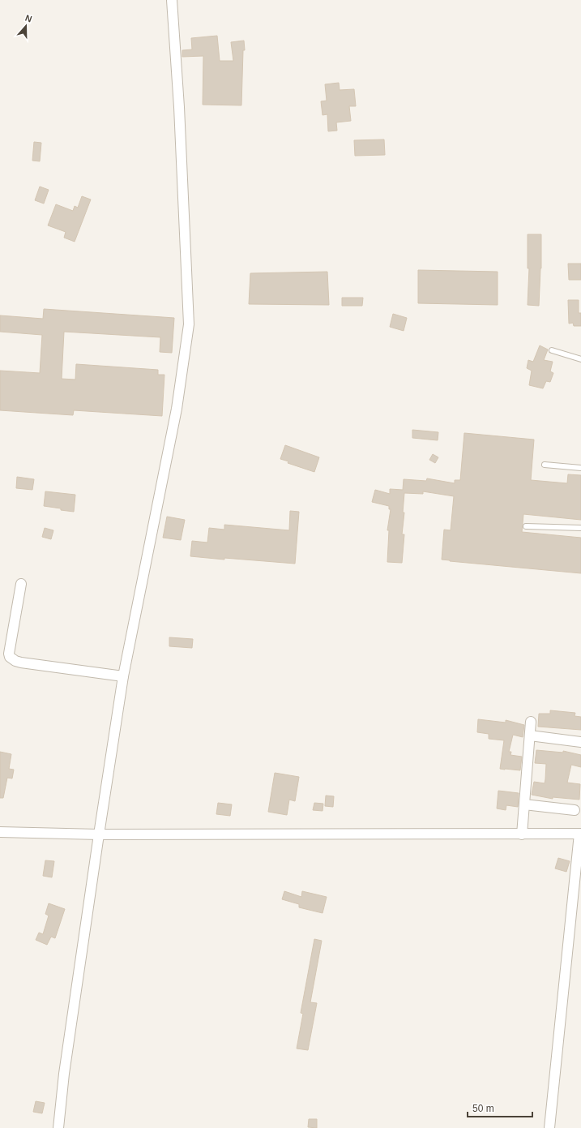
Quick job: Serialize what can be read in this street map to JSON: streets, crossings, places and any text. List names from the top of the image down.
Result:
{
  "scale_bar": "50 m",
  "north": "top"
}
